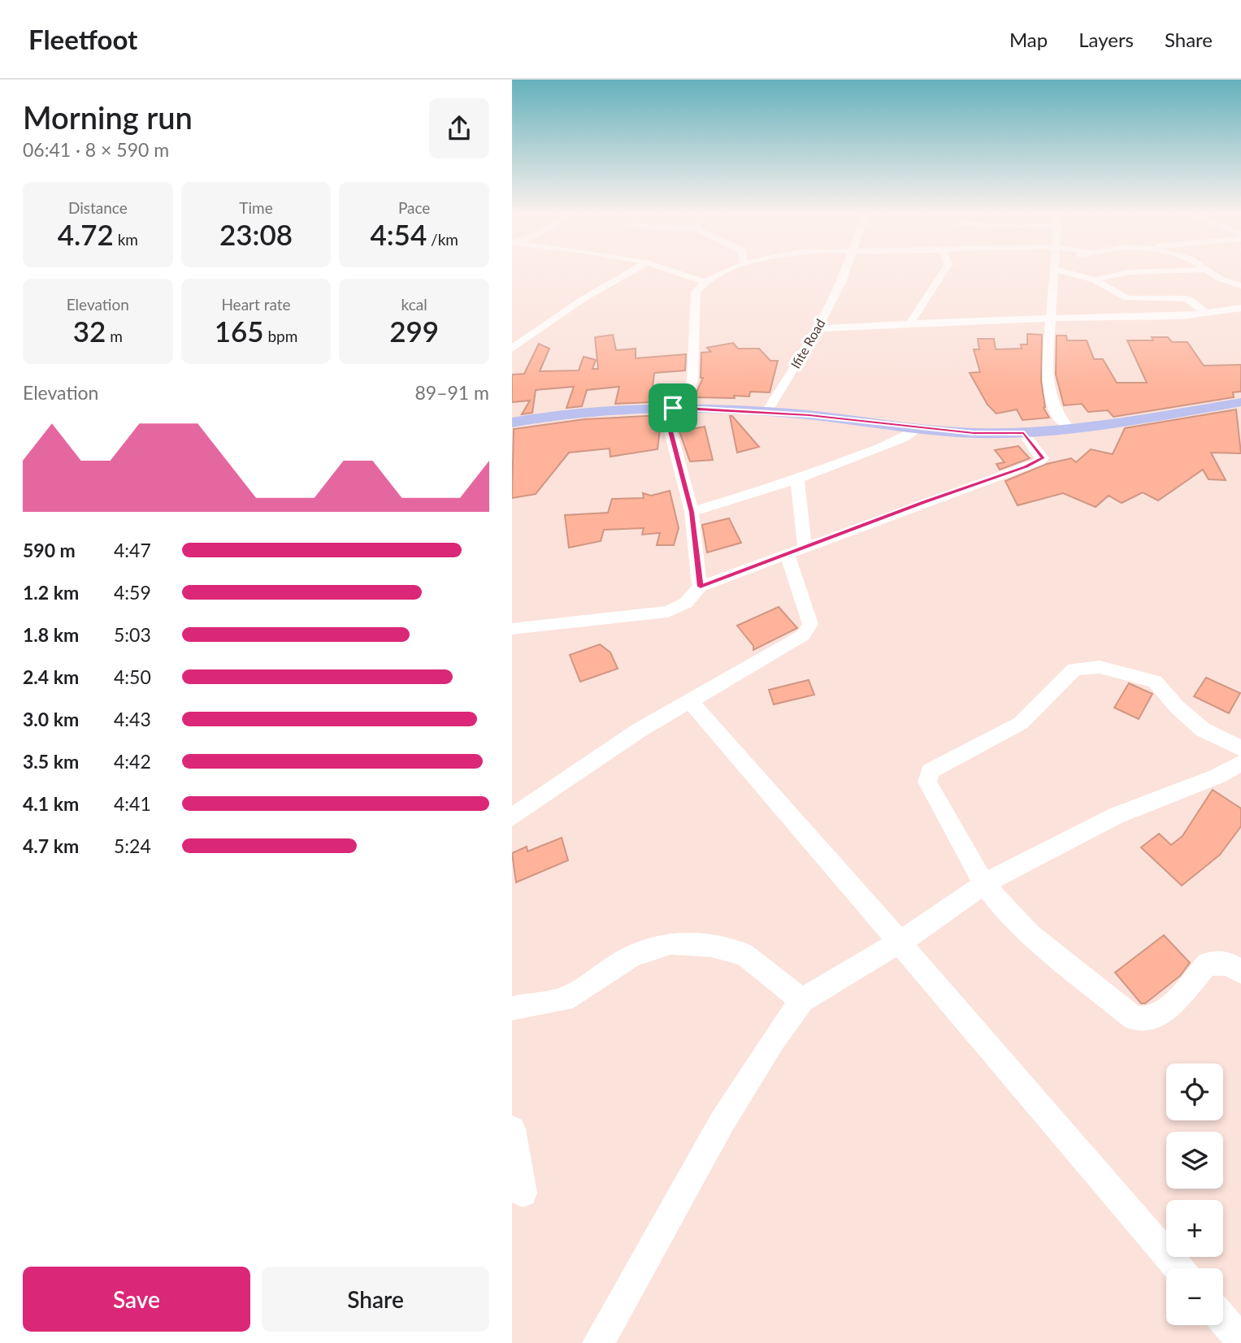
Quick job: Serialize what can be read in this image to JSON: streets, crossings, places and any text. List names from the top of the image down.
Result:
{
  "streets": {
    "street": ["Ifite Road"]
  },
  "page": {
    "header": "Fleetfoot",
    "nav": ["Map", "Layers", "Share"],
    "heading": ["Morning run", "06:41 · 8 × 590 m"],
    "stats": [
      ["Distance", "4.72 km"],
      ["Time", "23:08"],
      ["Pace", "4:54 /km"],
      ["Elevation", "32 m"],
      ["Heart rate", "165 bpm"],
      ["kcal", "299"]
    ],
    "chart": ["Elevation", "89–91 m"],
    "list": [
      {
        "name": "590 m",
        "note": "4:47"
      },
      {
        "name": "1.2 km",
        "note": "4:59"
      },
      {
        "name": "1.8 km",
        "note": "5:03"
      },
      {
        "name": "2.4 km",
        "note": "4:50"
      },
      {
        "name": "3.0 km",
        "note": "4:43"
      },
      {
        "name": "3.5 km",
        "note": "4:42"
      },
      {
        "name": "4.1 km",
        "note": "4:41"
      },
      {
        "name": "4.7 km",
        "note": "5:24"
      }
    ],
    "map_buttons": ["+", "−"],
    "buttons": ["Save", "Share"]
  }
}
